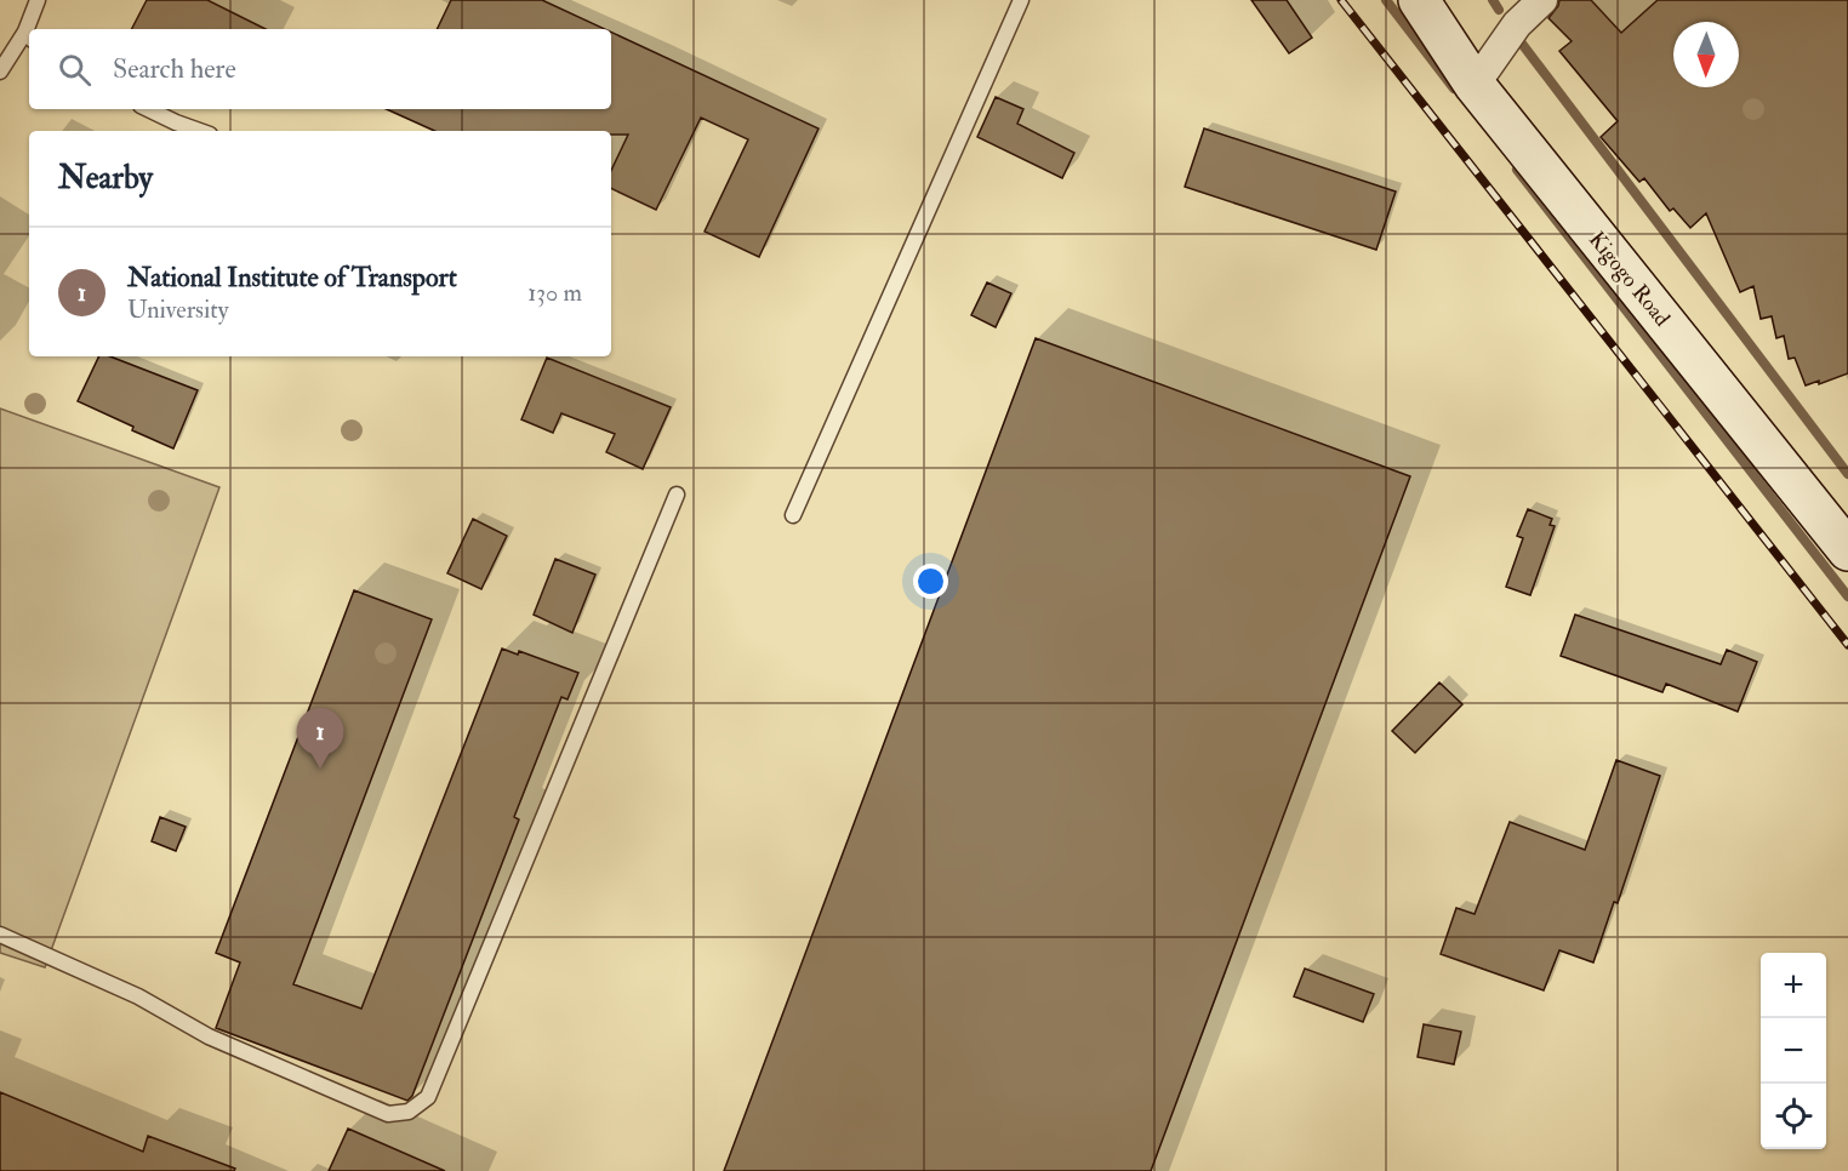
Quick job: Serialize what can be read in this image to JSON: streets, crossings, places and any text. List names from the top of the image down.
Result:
{
  "streets": {
    "main road": ["Kigogo Road"]
  },
  "north": "bottom",
  "page": {
    "search": "Search here",
    "heading": "Nearby",
    "list": [
      {
        "mark": "1",
        "name": "National Institute of Transport",
        "note": "University",
        "value": "130 m"
      }
    ],
    "pins": "1",
    "map_buttons": ["+", "−"]
  }
}
